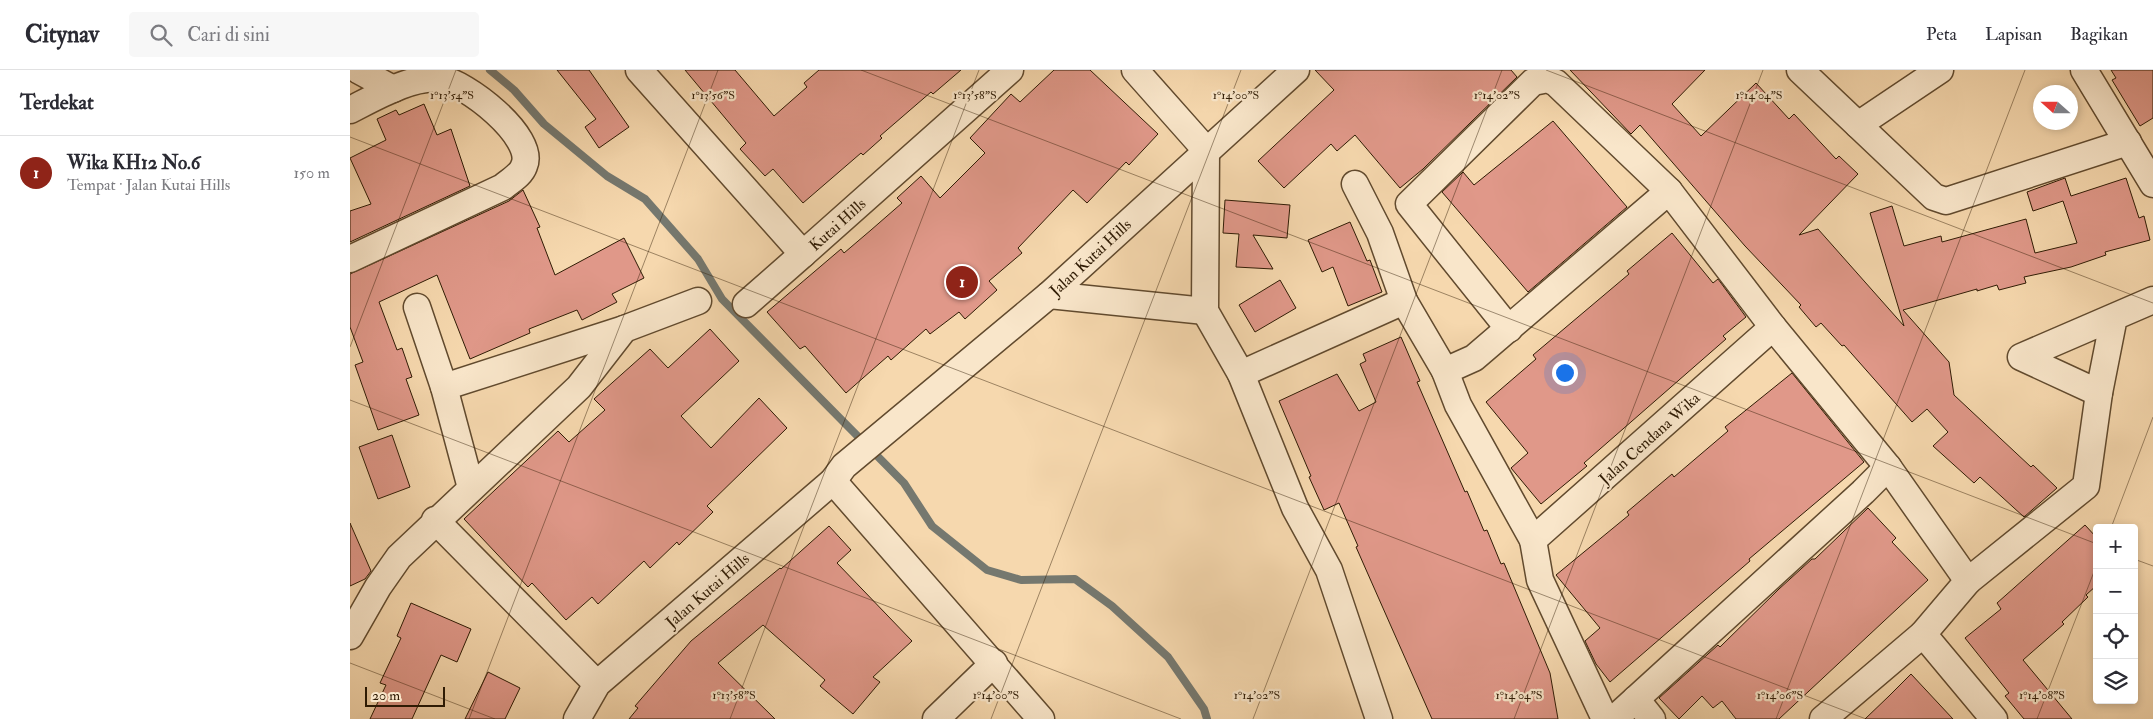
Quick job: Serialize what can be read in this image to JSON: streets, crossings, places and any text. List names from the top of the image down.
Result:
{
  "streets": {
    "street": ["Kutai Hills", "Jalan Kutai Hills", "Jalan Cendana Wika"]
  },
  "scale_bar": "20 m",
  "north": "left",
  "page": {
    "header": "Citynav",
    "search": "Cari di sini",
    "nav": ["Peta", "Lapisan", "Bagikan"],
    "heading": "Terdekat",
    "list": [
      {
        "mark": "1",
        "name": "Wika KH12 No.6",
        "note": "Tempat · Jalan Kutai Hills",
        "value": "150 m"
      }
    ],
    "pins": "1",
    "map_buttons": ["+", "−"],
    "scale": "20 m"
  },
  "coordinates": [
    "1°14'02\"S",
    "1°13'54\"S",
    "1°13'56\"S",
    "1°13'58\"S",
    "1°14'00\"S",
    "1°14'04\"S",
    "1°14'06\"S",
    "1°14'08\"S"
  ]
}
